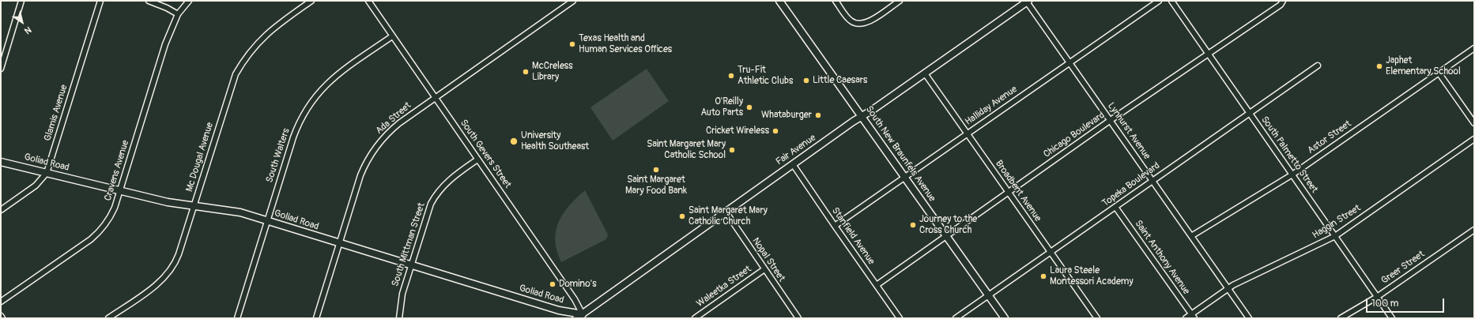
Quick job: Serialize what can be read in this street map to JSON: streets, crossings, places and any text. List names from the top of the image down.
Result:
{
  "streets": {
    "main road": ["Fair Avenue", "South New Braunfels Avenue", "Goliad Road"],
    "street": [
      "Halliday Avenue",
      "Glamis Avenue",
      "Ada Street",
      "Lynhurst Avenue",
      "Chicago Boulevard",
      "Astor Street",
      "South Gevers Street",
      "South Palmetto Street",
      "South Walters",
      "Mc Dougal Avenue",
      "Cravens Avenue",
      "Topeka Boulevard",
      "Broadbent Avenue",
      "Haggin Street",
      "Stanfield Avenue",
      "South Mittman Street",
      "Saint Anthony Avenue",
      "Nopal Street",
      "Greer Street",
      "Waleetka Street"
    ]
  },
  "crossings": [
    ["Halliday Avenue", "Lynhurst Avenue"],
    ["Halliday Avenue", "South New Braunfels Avenue"],
    ["Halliday Avenue", "Broadbent Avenue"],
    ["Halliday Avenue", "Stanfield Avenue"],
    ["Glamis Avenue", "Goliad Road"],
    ["Ada Street", "South Gevers Street"],
    ["Ada Street", "Goliad Road"],
    ["Lynhurst Avenue", "Chicago Boulevard"],
    ["Lynhurst Avenue", "Astor Street"],
    ["Lynhurst Avenue", "Fair Avenue"],
    ["Lynhurst Avenue", "Topeka Boulevard"],
    ["Lynhurst Avenue", "Haggin Street"],
    ["Chicago Boulevard", "South New Braunfels Avenue"],
    ["Chicago Boulevard", "South Palmetto Street"],
    ["Chicago Boulevard", "Broadbent Avenue"],
    ["Chicago Boulevard", "Stanfield Avenue"],
    ["Astor Street", "South Palmetto Street"],
    ["Fair Avenue", "South Gevers Street"],
    ["Fair Avenue", "South New Braunfels Avenue"],
    ["Fair Avenue", "Goliad Road"],
    ["Fair Avenue", "Broadbent Avenue"],
    ["Fair Avenue", "Stanfield Avenue"],
    ["Fair Avenue", "Nopal Street"],
    ["South Gevers Street", "South Walters"],
    ["South Gevers Street", "Goliad Road"],
    ["South Gevers Street", "South Mittman Street"],
    ["South New Braunfels Avenue", "Topeka Boulevard"],
    ["South Palmetto Street", "Topeka Boulevard"],
    ["South Palmetto Street", "Haggin Street"],
    ["South Palmetto Street", "Greer Street"],
    ["South Walters", "Goliad Road"],
    ["Mc Dougal Avenue", "Goliad Road"],
    ["Goliad Road", "Cravens Avenue"],
    ["Goliad Road", "South Mittman Street"],
    ["Topeka Boulevard", "Broadbent Avenue"],
    ["Topeka Boulevard", "Saint Anthony Avenue"],
    ["Haggin Street", "Saint Anthony Avenue"],
    ["Nopal Street", "Waleetka Street"]
  ],
  "places": [
    "Texas Health and Human Services Offices",
    "Japhet Elementary School",
    "McCreless Library",
    "Tru-Fit Athletic Clubs",
    "Little Caesars",
    "O'Reilly Auto Parts",
    "Whataburger",
    "Cricket Wireless",
    "University Health Southeast",
    "Saint Margaret Mary Catholic School",
    "Saint Margaret Mary Food Bank",
    "Saint Margaret Mary Catholic Church",
    "Journey to the Cross Church",
    "Laura Steele Montessori Academy",
    "Domino's"
  ],
  "scale_bar": "100 m",
  "north": "bottom right"
}
